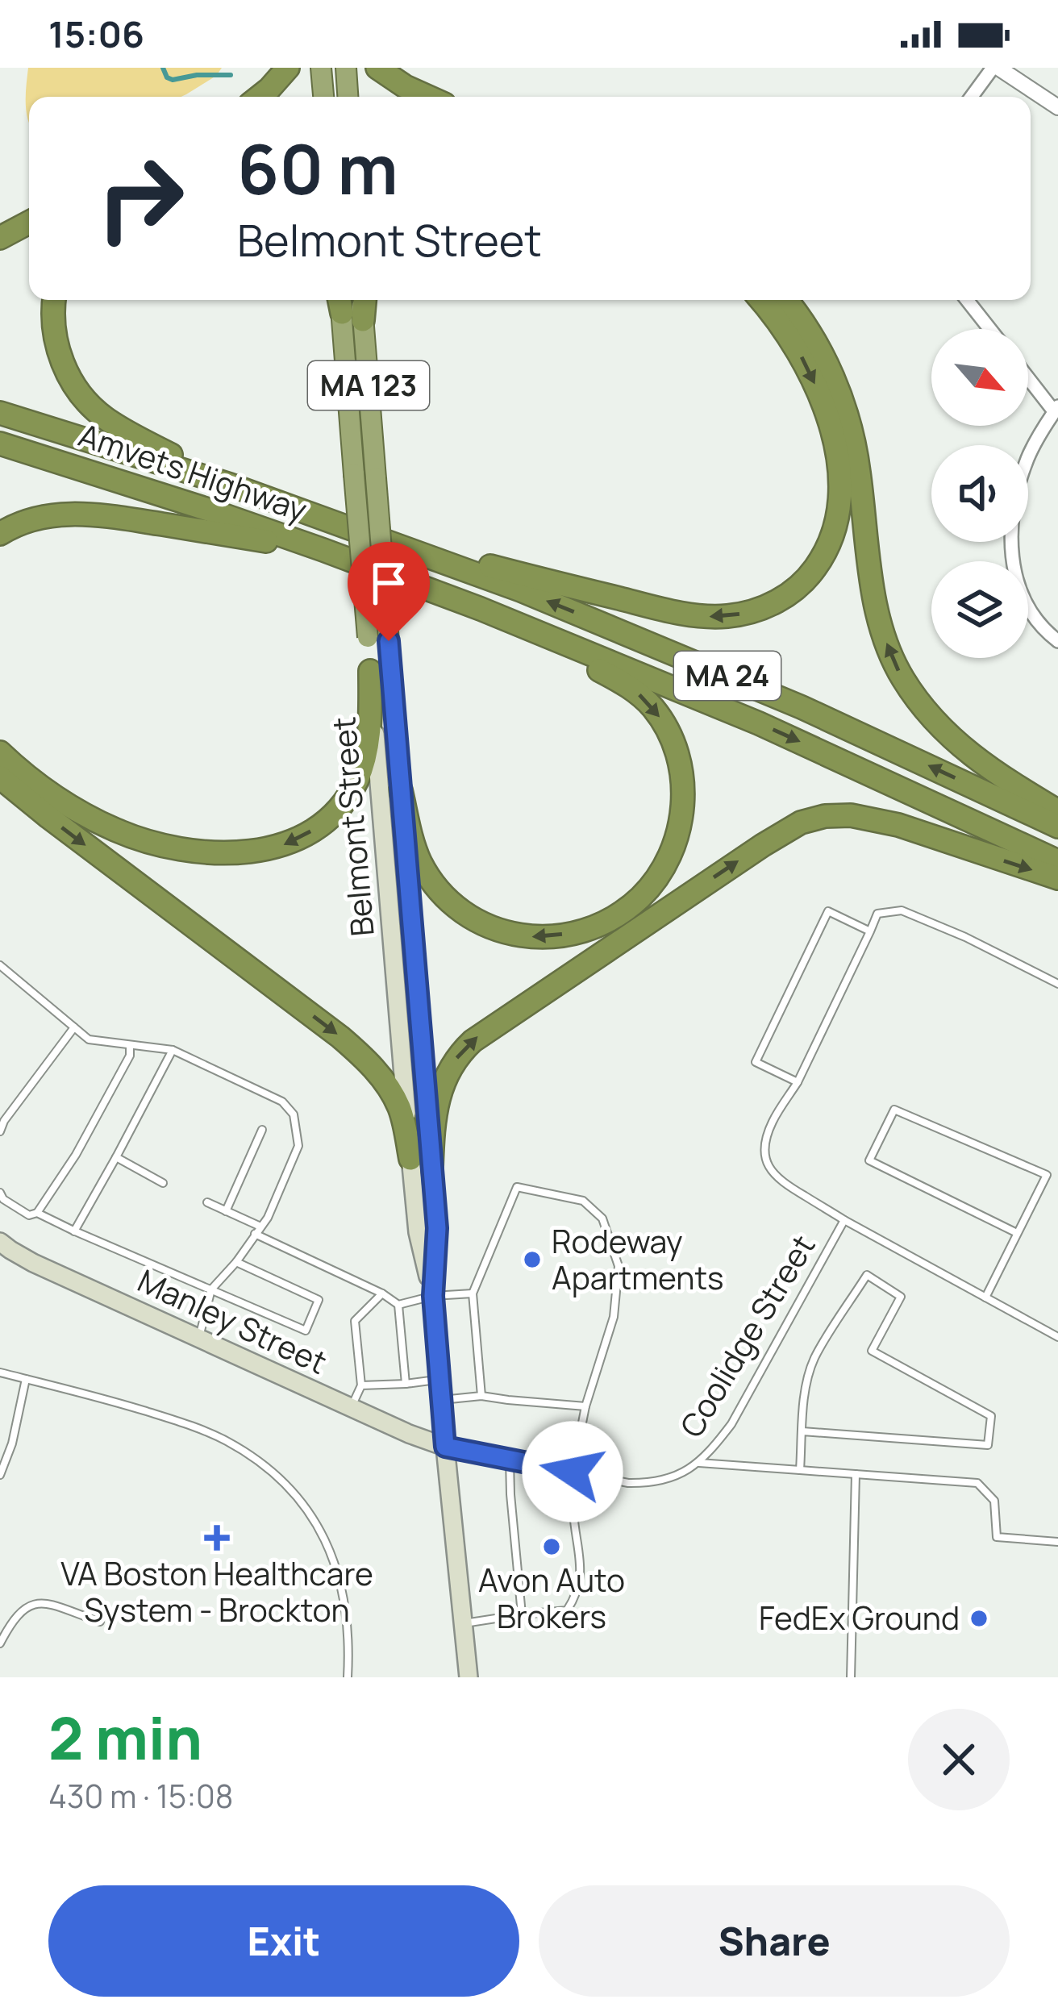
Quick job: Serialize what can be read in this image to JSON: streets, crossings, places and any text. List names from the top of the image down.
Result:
{
  "streets": {
    "highway": [
      "MA 123",
      "Amvets Highway",
      "MA 24",
      "Belmont Street"
    ],
    "main road": ["Manley Street"],
    "lane": ["Coolidge Street"]
  },
  "crossings": [
    ["Belmont Street", "Manley Street"],
    ["Belmont Street", "Coolidge Street"],
    ["Manley Street", "Coolidge Street"]
  ],
  "places": {
    "other": ["Rodeway Apartments", "Avon Auto Brokers", "FedEx Ground"],
    "health": ["VA Boston Healthcare System - Brockton"]
  },
  "north": "bottom right",
  "page": {
    "status": "15:06",
    "turn": ["60 m", "Belmont Street"],
    "heading": ["2 min", "430 m · 15:08"],
    "buttons": ["Exit", "Share"]
  }
}
